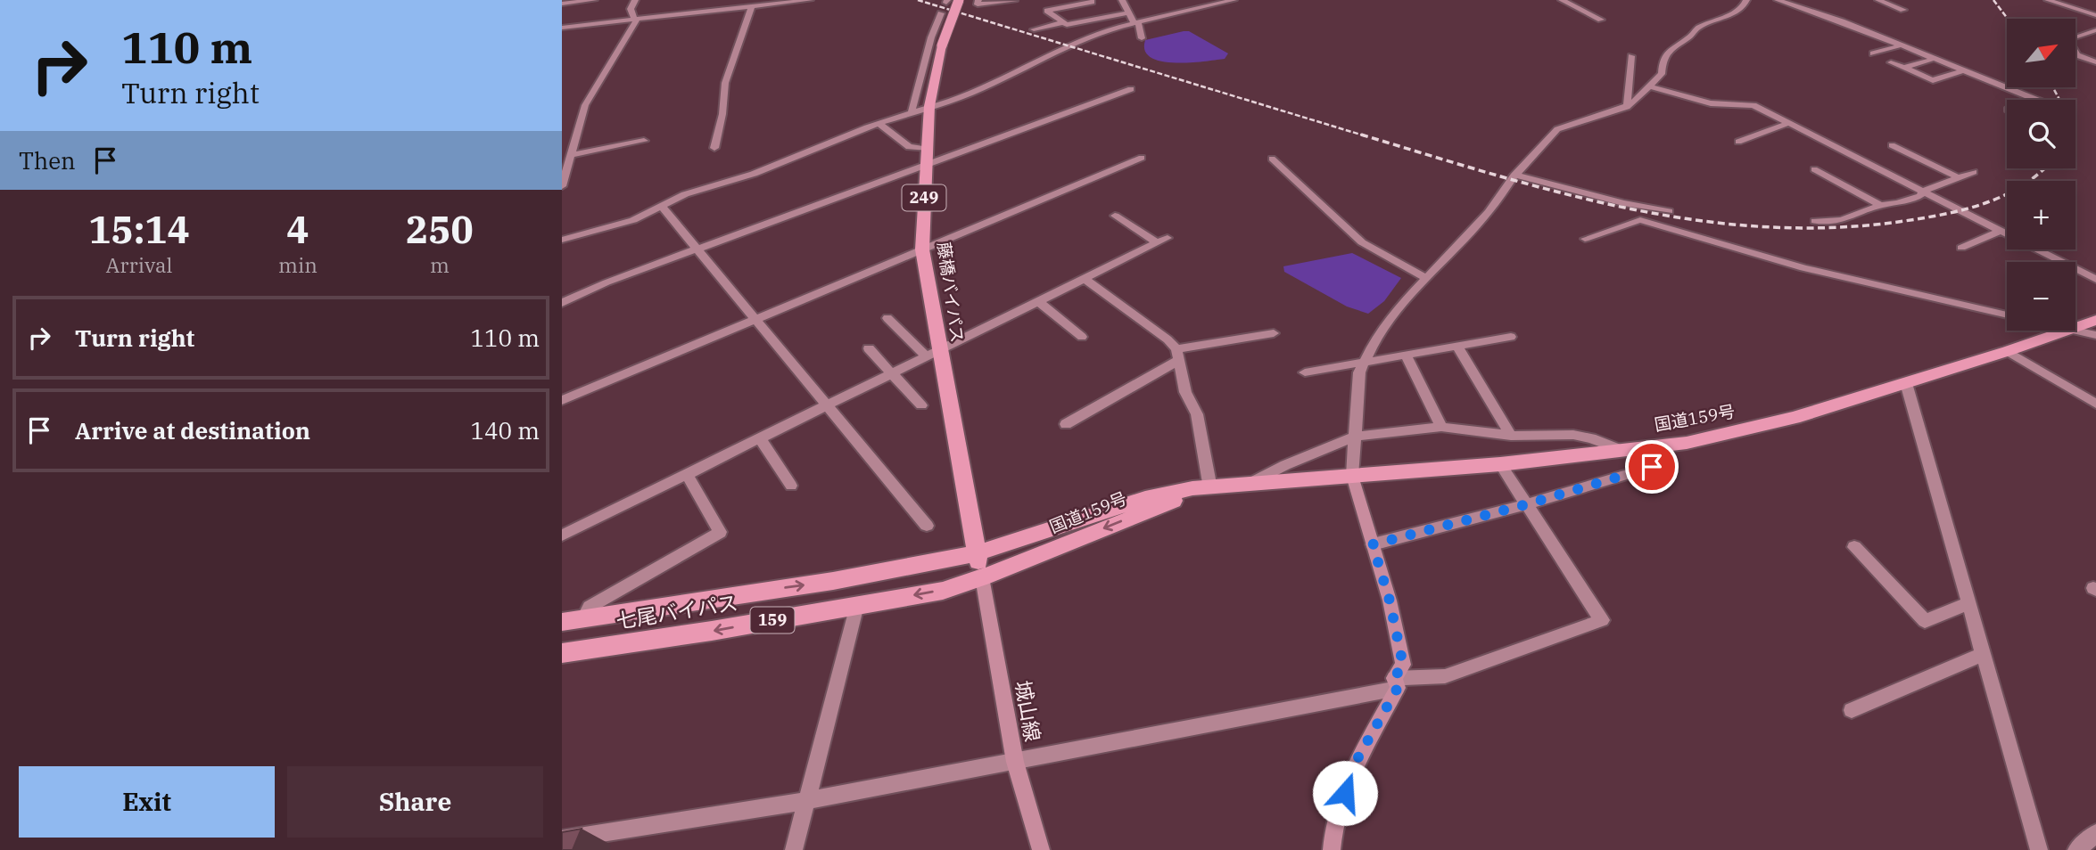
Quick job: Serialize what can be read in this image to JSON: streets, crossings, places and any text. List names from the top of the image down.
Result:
{
  "streets": {
    "highway": [
      "249",
      "藤橋バイパス",
      "国道159号",
      "七尾バイパス",
      "159"
    ],
    "main road": ["城山線"]
  },
  "crossings": [
    ["249", "藤橋バイパス"],
    ["249", "国道159号"],
    ["249", "七尾バイパス"],
    ["249", "城山線"],
    ["藤橋バイパス", "国道159号"],
    ["藤橋バイパス", "七尾バイパス"],
    ["国道159号", "七尾バイパス"],
    ["国道159号", "城山線"],
    ["七尾バイパス", "城山線"]
  ],
  "north": "top right",
  "page": {
    "turn": ["110 m", "Turn right"],
    "map_buttons": ["+", "−"],
    "then": "Then",
    "eta": [
      "15:14",
      "Arrival",
      "4",
      "min",
      "250",
      "m"
    ],
    "list": [
      {
        "name": "Turn right",
        "value": "110 m"
      },
      {
        "name": "Arrive at destination",
        "value": "140 m"
      }
    ],
    "buttons": ["Exit", "Share"]
  }
}
